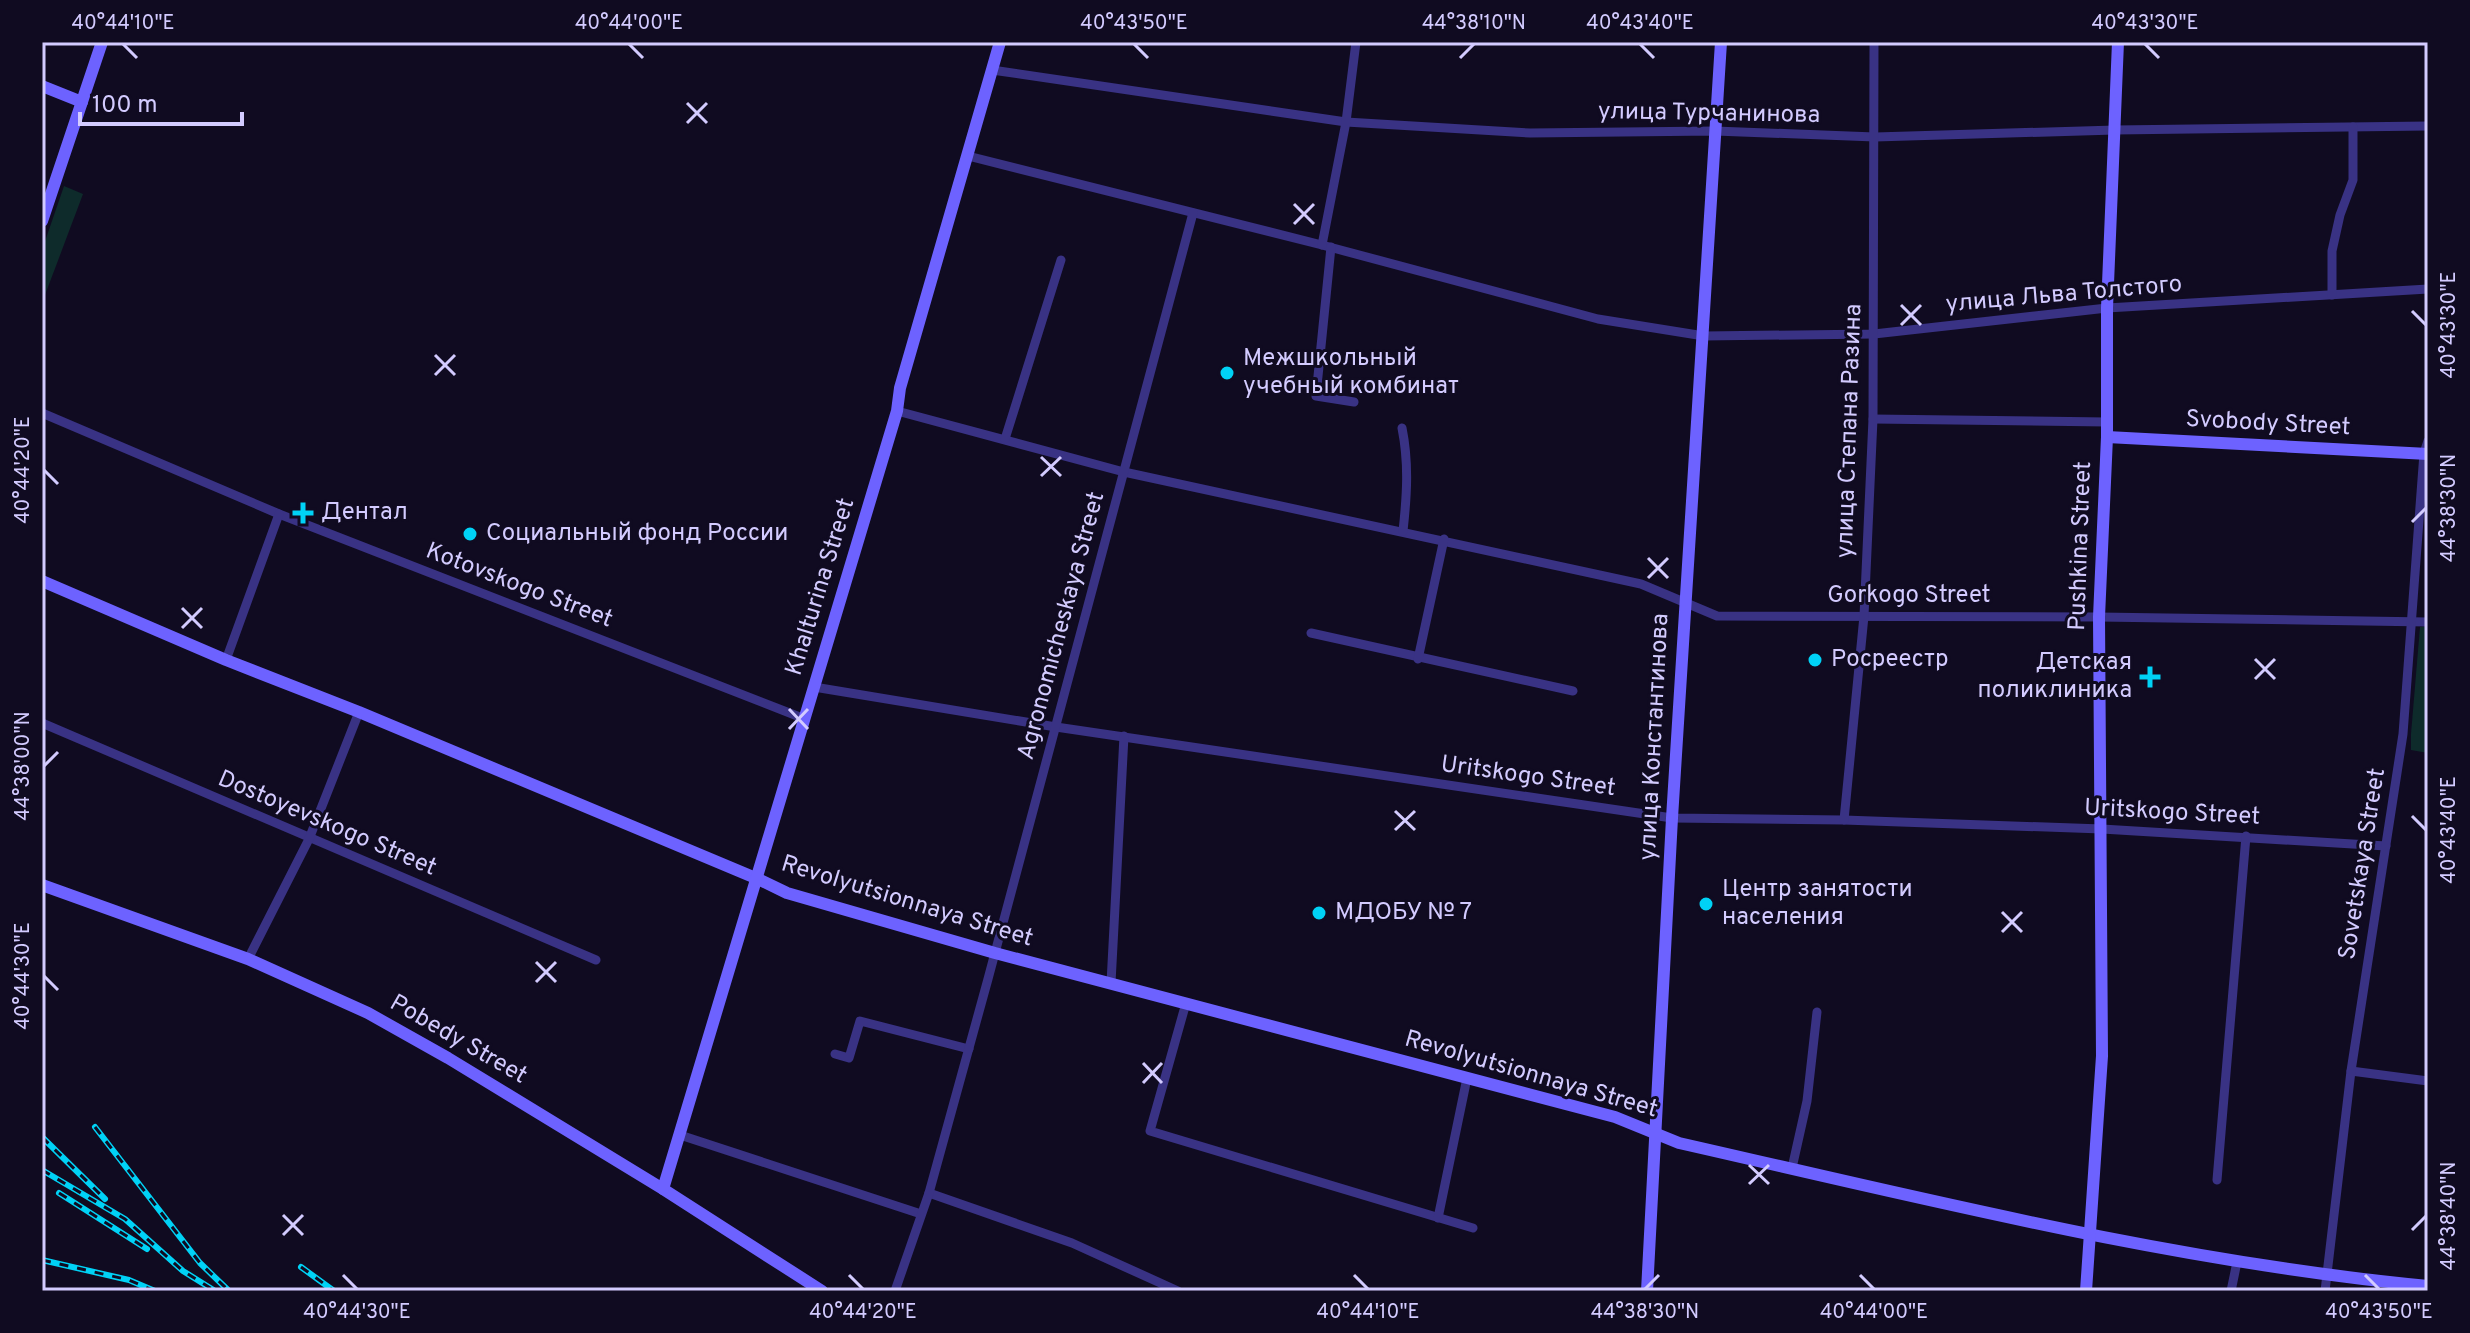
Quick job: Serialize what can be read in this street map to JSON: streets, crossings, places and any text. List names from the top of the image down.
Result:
{
  "streets": {
    "street": [
      "улица Турчанинова",
      "улица Льва Толстого",
      "Svobody Street",
      "улица Степана Разина",
      "Pushkina Street",
      "Kotovskogo Street",
      "Khalturina Street",
      "Gorkogo Street",
      "Agronomicheskaya Street",
      "улица Константинова",
      "Uritskogo Street",
      "Dostoyevskogo Street",
      "Sovetskaya Street",
      "Revolyutsionnaya Street",
      "Pobedy Street"
    ]
  },
  "crossings": [
    ["улица Турчанинова", "улица Степана Разина"],
    ["улица Турчанинова", "Pushkina Street"],
    ["улица Турчанинова", "Khalturina Street"],
    ["улица Турчанинова", "улица Константинова"],
    ["улица Льва Толстого", "улица Степана Разина"],
    ["улица Льва Толстого", "Pushkina Street"],
    ["улица Льва Толстого", "Khalturina Street"],
    ["улица Льва Толстого", "Agronomicheskaya Street"],
    ["улица Льва Толстого", "улица Константинова"],
    ["Svobody Street", "Pushkina Street"],
    ["Svobody Street", "Sovetskaya Street"],
    ["улица Степана Разина", "Gorkogo Street"],
    ["улица Степана Разина", "Uritskogo Street"],
    ["Pushkina Street", "Gorkogo Street"],
    ["Pushkina Street", "Uritskogo Street"],
    ["Pushkina Street", "Revolyutsionnaya Street"],
    ["Kotovskogo Street", "Khalturina Street"],
    ["Khalturina Street", "Gorkogo Street"],
    ["Khalturina Street", "Uritskogo Street"],
    ["Khalturina Street", "Revolyutsionnaya Street"],
    ["Khalturina Street", "Pobedy Street"],
    ["Gorkogo Street", "Agronomicheskaya Street"],
    ["Gorkogo Street", "улица Константинова"],
    ["Gorkogo Street", "Sovetskaya Street"],
    ["Agronomicheskaya Street", "Uritskogo Street"],
    ["Agronomicheskaya Street", "Revolyutsionnaya Street"],
    ["улица Константинова", "Uritskogo Street"],
    ["улица Константинова", "Revolyutsionnaya Street"],
    ["Uritskogo Street", "Sovetskaya Street"],
    ["Sovetskaya Street", "Revolyutsionnaya Street"]
  ],
  "places": {
    "other": [
      "Межшкольный учебный комбинат",
      "Социальный фонд России",
      "Росреестр",
      "Центр занятости населения",
      "МДОБУ № 7"
    ],
    "health": ["Дентал", "Детская поликлиника"]
  },
  "scale_bar": "100 m",
  "coordinates": [
    "40°44'10\"E",
    "40°44'00\"E",
    "40°43'50\"E",
    "44°38'10\"N",
    "40°43'40\"E",
    "40°43'30\"E",
    "40°44'20\"E",
    "44°38'30\"N",
    "44°38'00\"N",
    "40°44'30\"E",
    "44°38'40\"N"
  ]
}
